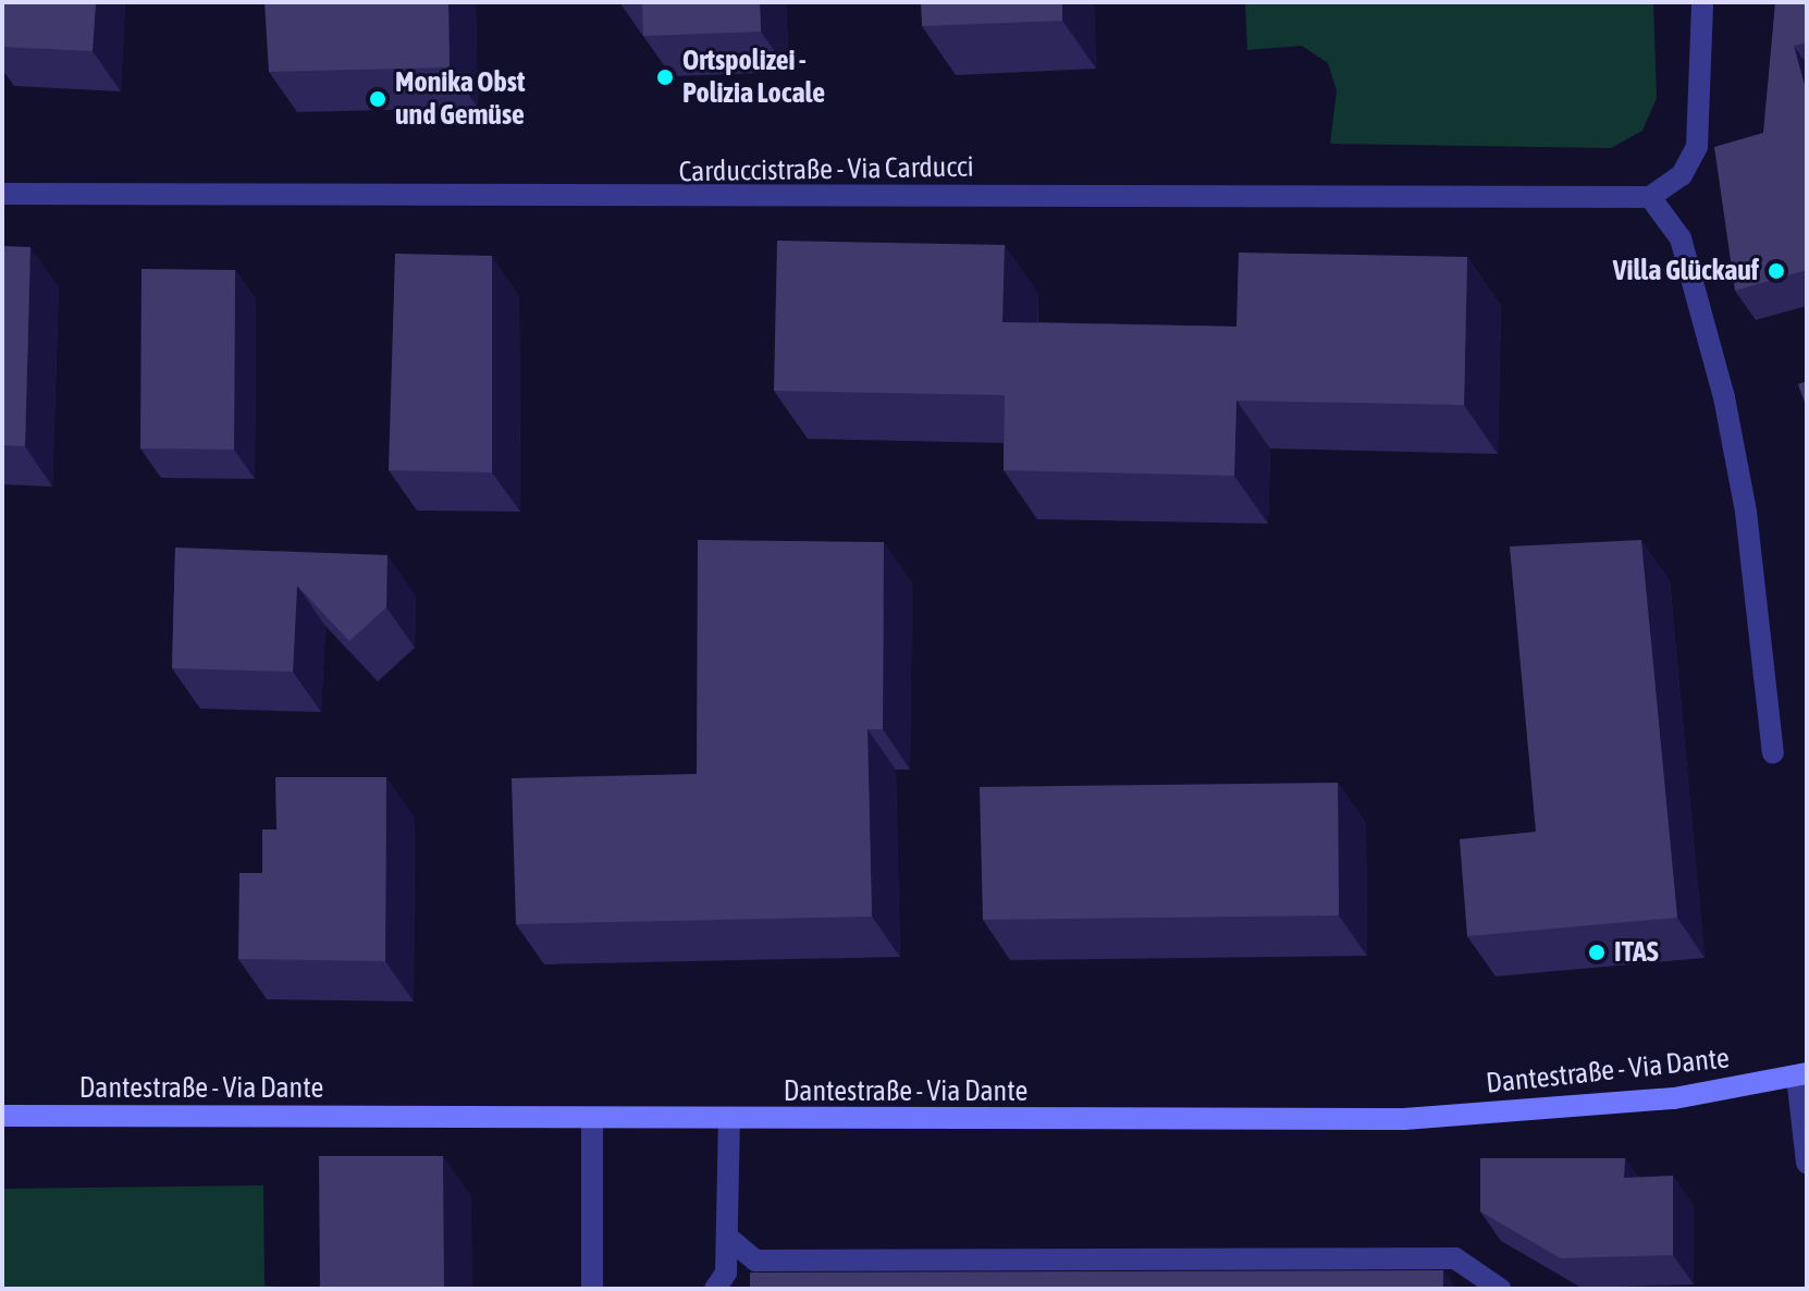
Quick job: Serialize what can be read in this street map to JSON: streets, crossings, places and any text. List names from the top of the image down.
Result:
{
  "streets": {
    "main road": ["Dantestraße - Via Dante"],
    "street": ["Carduccistraße - Via Carducci"]
  },
  "places": [
    "Ortspolizei - Polizia Locale",
    "Monika Obst und Gemüse",
    "Villa Glückauf",
    "ITAS"
  ]
}
